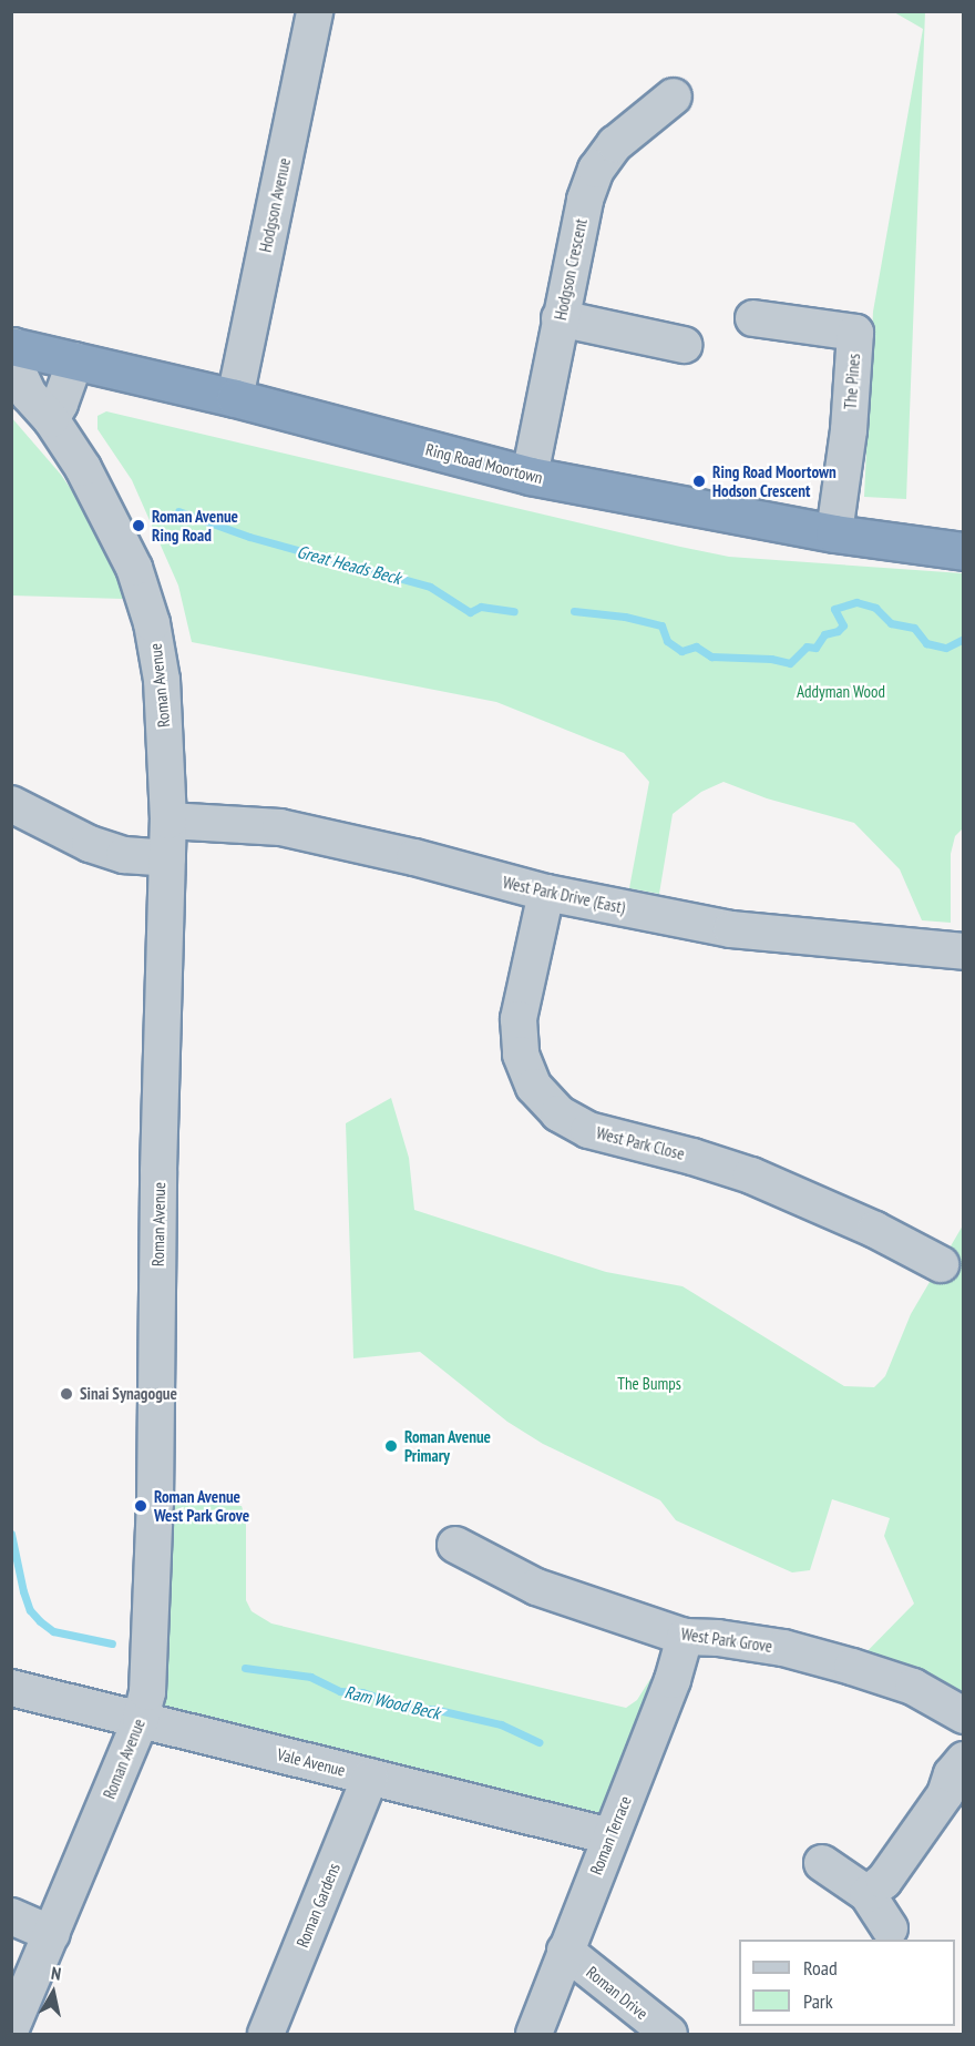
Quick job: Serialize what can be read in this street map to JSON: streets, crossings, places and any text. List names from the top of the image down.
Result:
{
  "streets": {
    "highway": ["Ring Road Moortown"],
    "street": [
      "Hodgson Avenue",
      "Hodgson Crescent",
      "The Pines",
      "Roman Avenue",
      "West Park Drive (East)",
      "West Park Close",
      "West Park Grove",
      "Vale Avenue",
      "Roman Terrace",
      "Roman Gardens",
      "Roman Drive"
    ]
  },
  "crossings": [
    ["Hodgson Avenue", "Ring Road Moortown"],
    ["Hodgson Crescent", "Ring Road Moortown"],
    ["The Pines", "Ring Road Moortown"],
    ["Ring Road Moortown", "Roman Avenue"],
    ["Roman Avenue", "West Park Drive (East)"],
    ["Roman Avenue", "Vale Avenue"],
    ["West Park Drive (East)", "West Park Close"],
    ["West Park Grove", "Roman Terrace"],
    ["Vale Avenue", "Roman Terrace"],
    ["Vale Avenue", "Roman Gardens"],
    ["Roman Terrace", "Roman Drive"]
  ],
  "water": ["Great Heads Beck", "Ram Wood Beck"],
  "parks": ["Addyman Wood", "The Bumps"],
  "places": [
    "Ring Road Moortown Hodson Crescent",
    "Roman Avenue Ring Road",
    "Sinai Synagogue",
    "Roman Avenue Primary",
    "Roman Avenue West Park Grove"
  ],
  "legend": ["Road", "Park"],
  "north": "top"
}
